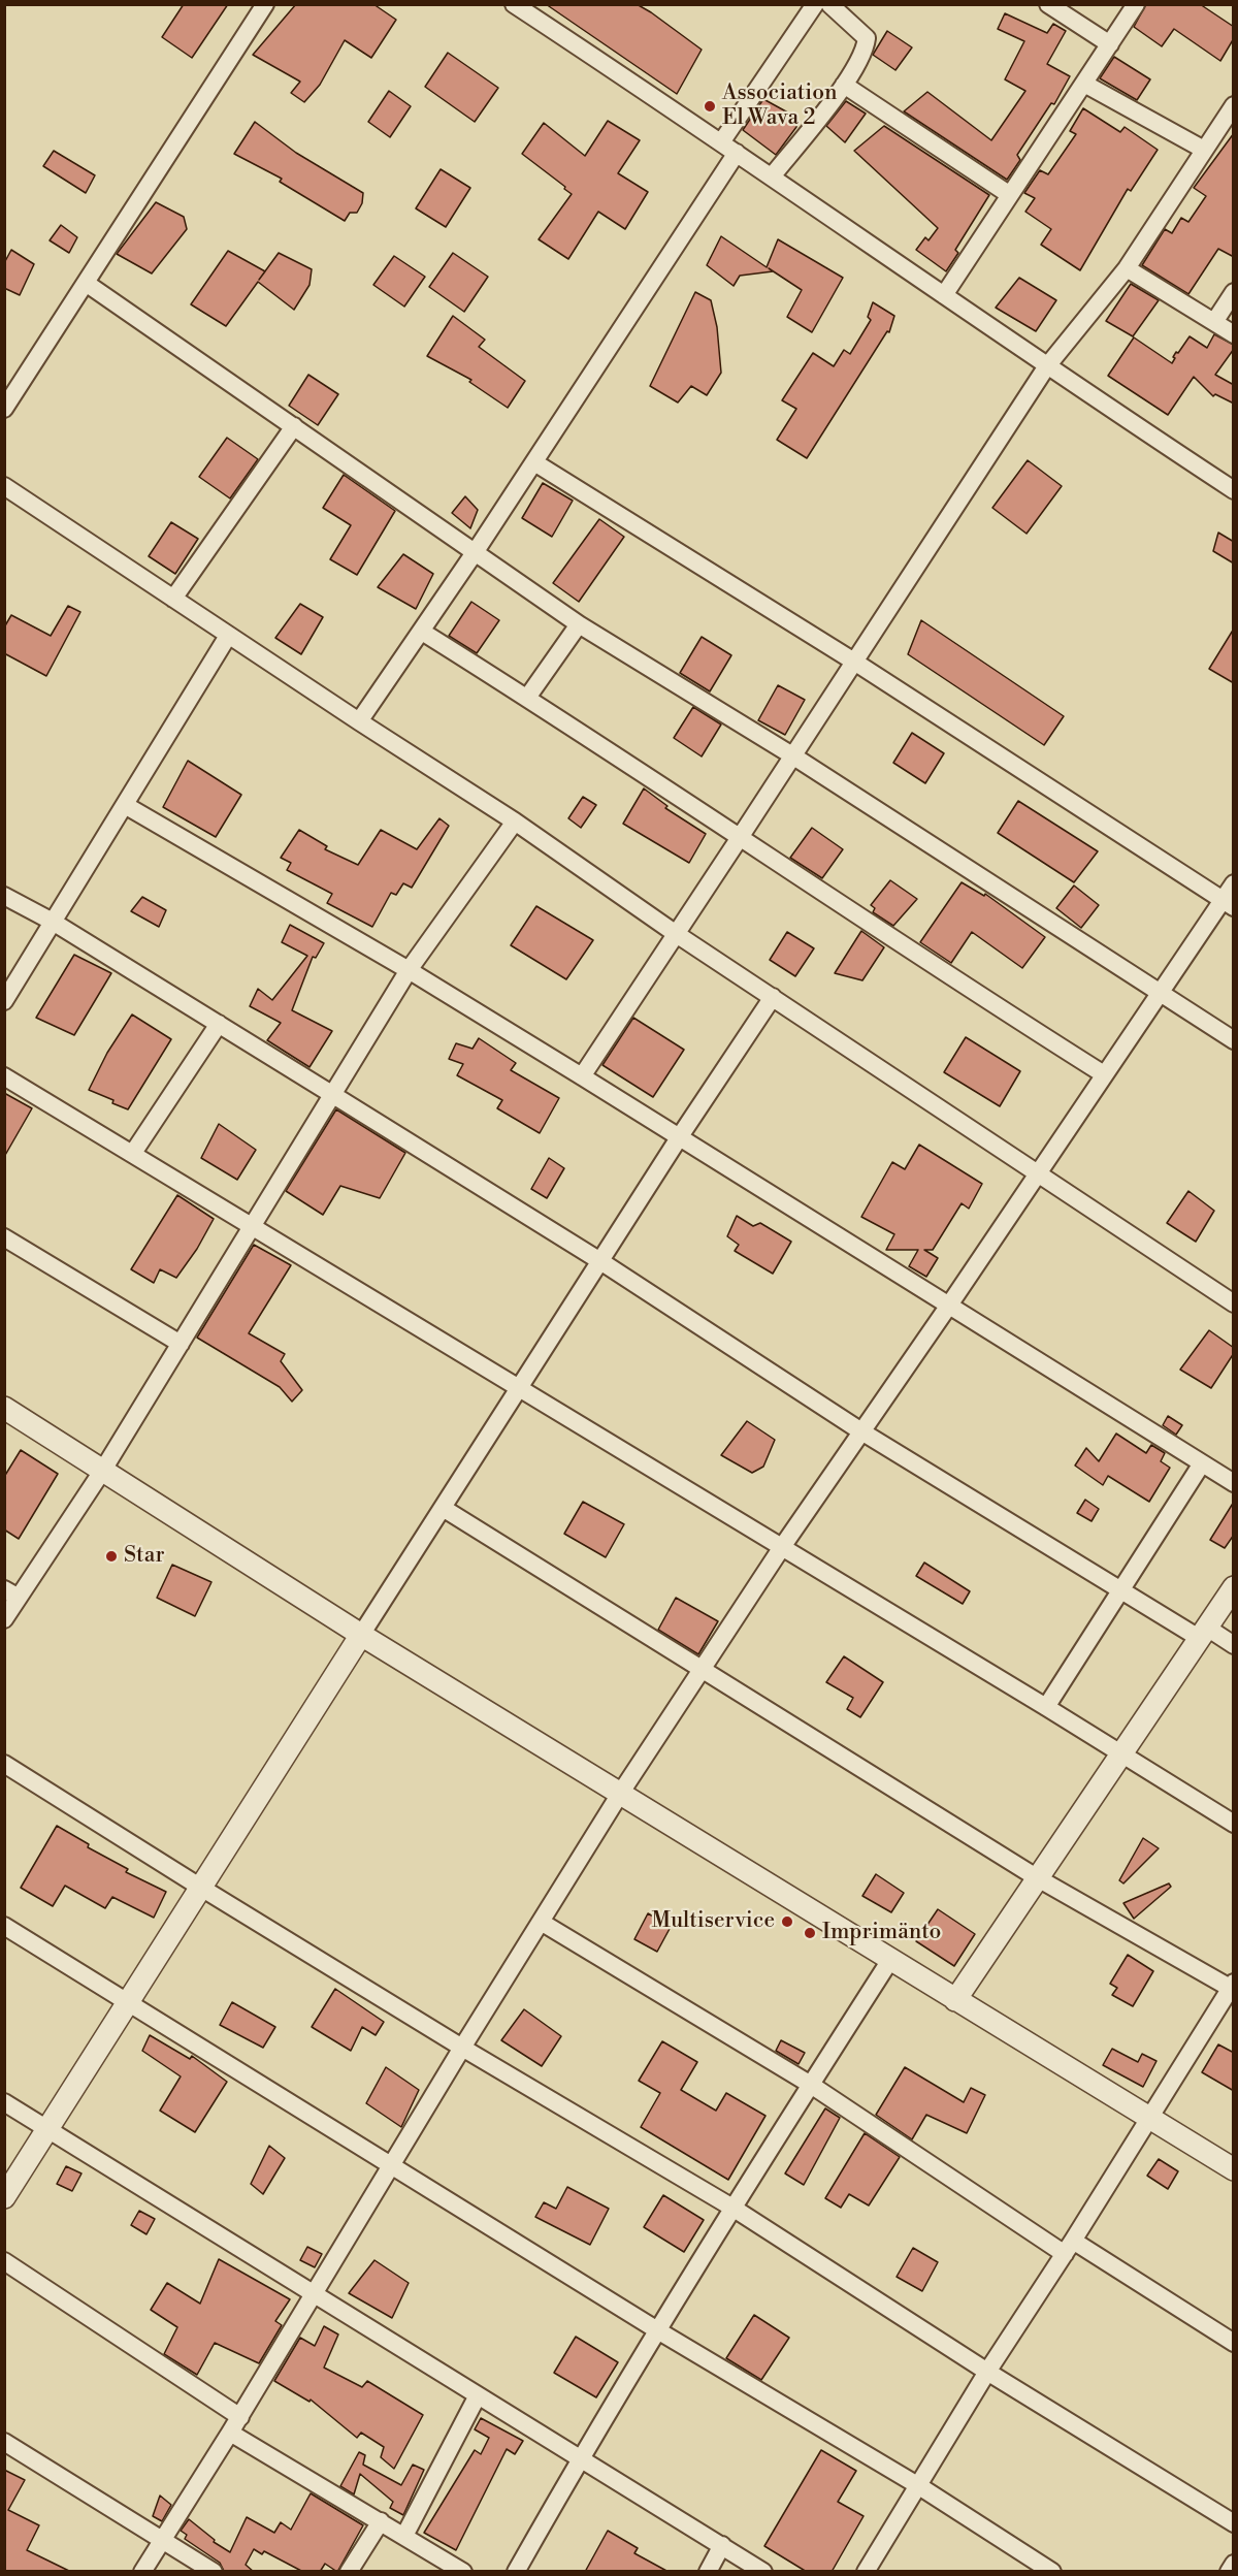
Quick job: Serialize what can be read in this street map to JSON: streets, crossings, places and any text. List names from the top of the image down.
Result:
{
  "places": [
    "Association El Wava 2",
    "Star",
    "Multiservice",
    "Imprimänto"
  ]
}
